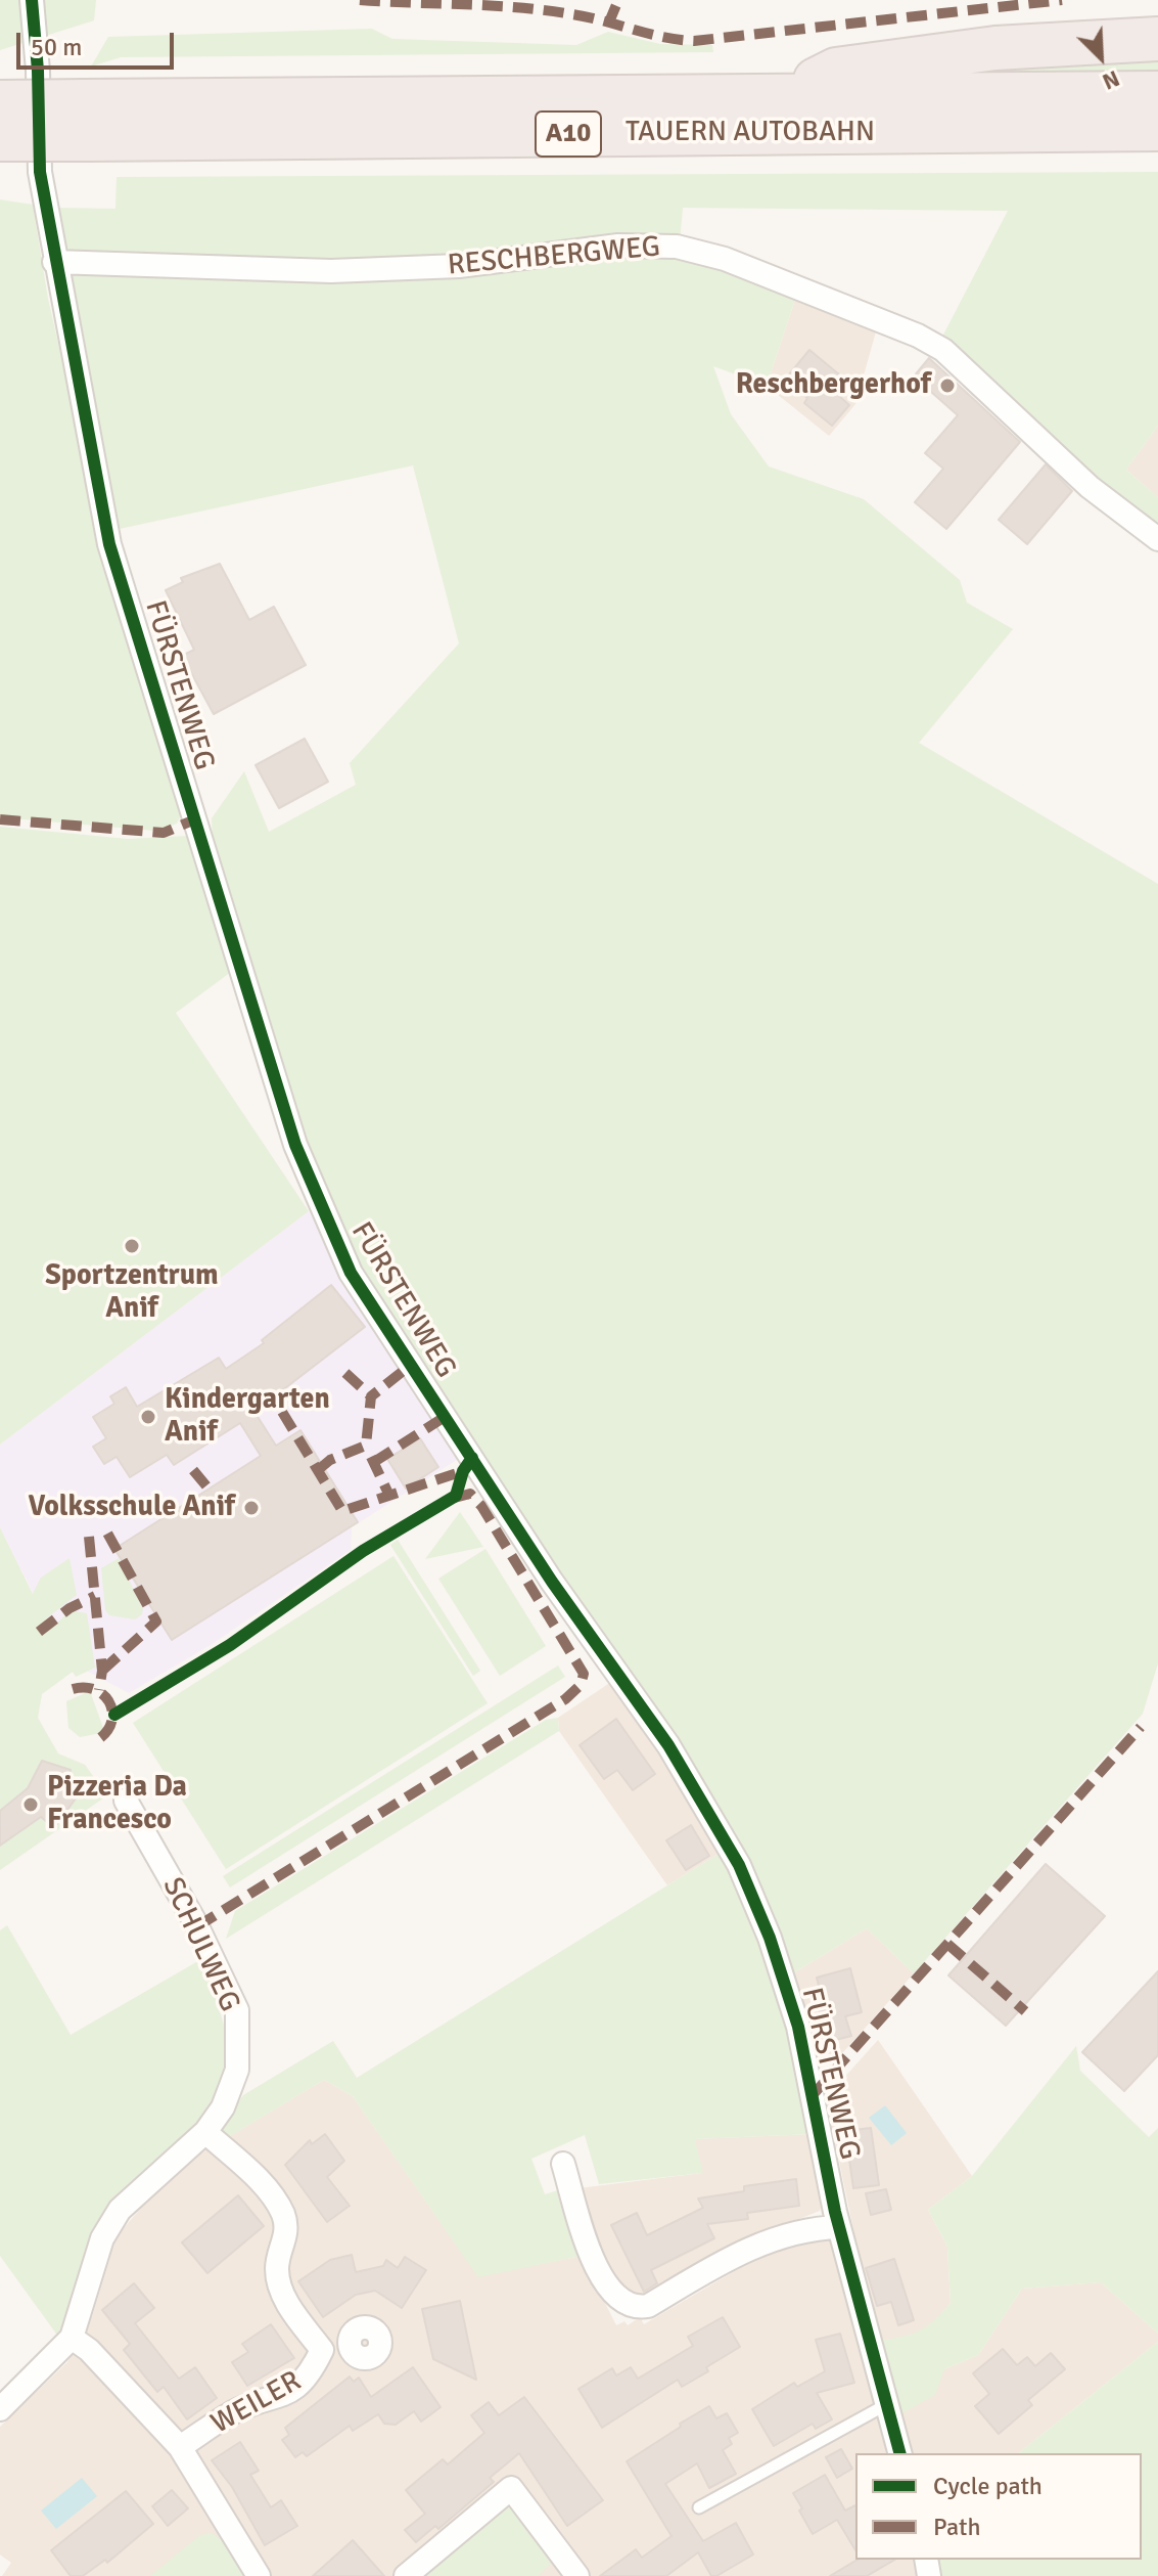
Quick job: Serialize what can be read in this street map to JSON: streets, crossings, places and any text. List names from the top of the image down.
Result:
{
  "streets": {
    "highway": ["TAUERN AUTOBAHN", "A10"],
    "street": [
      "RESCHBERGWEG",
      "FÜRSTENWEG",
      "SCHULWEG",
      "WEILER"
    ]
  },
  "crossings": [
    ["RESCHBERGWEG", "FÜRSTENWEG"],
    ["SCHULWEG", "WEILER"]
  ],
  "places": [
    "Reschbergerhof",
    "Sportzentrum Anif",
    "Kindergarten Anif",
    "Volksschule Anif",
    "Pizzeria Da Francesco"
  ],
  "legend": ["Cycle path", "Path"],
  "scale_bar": "50 m",
  "north": "bottom right"
}
